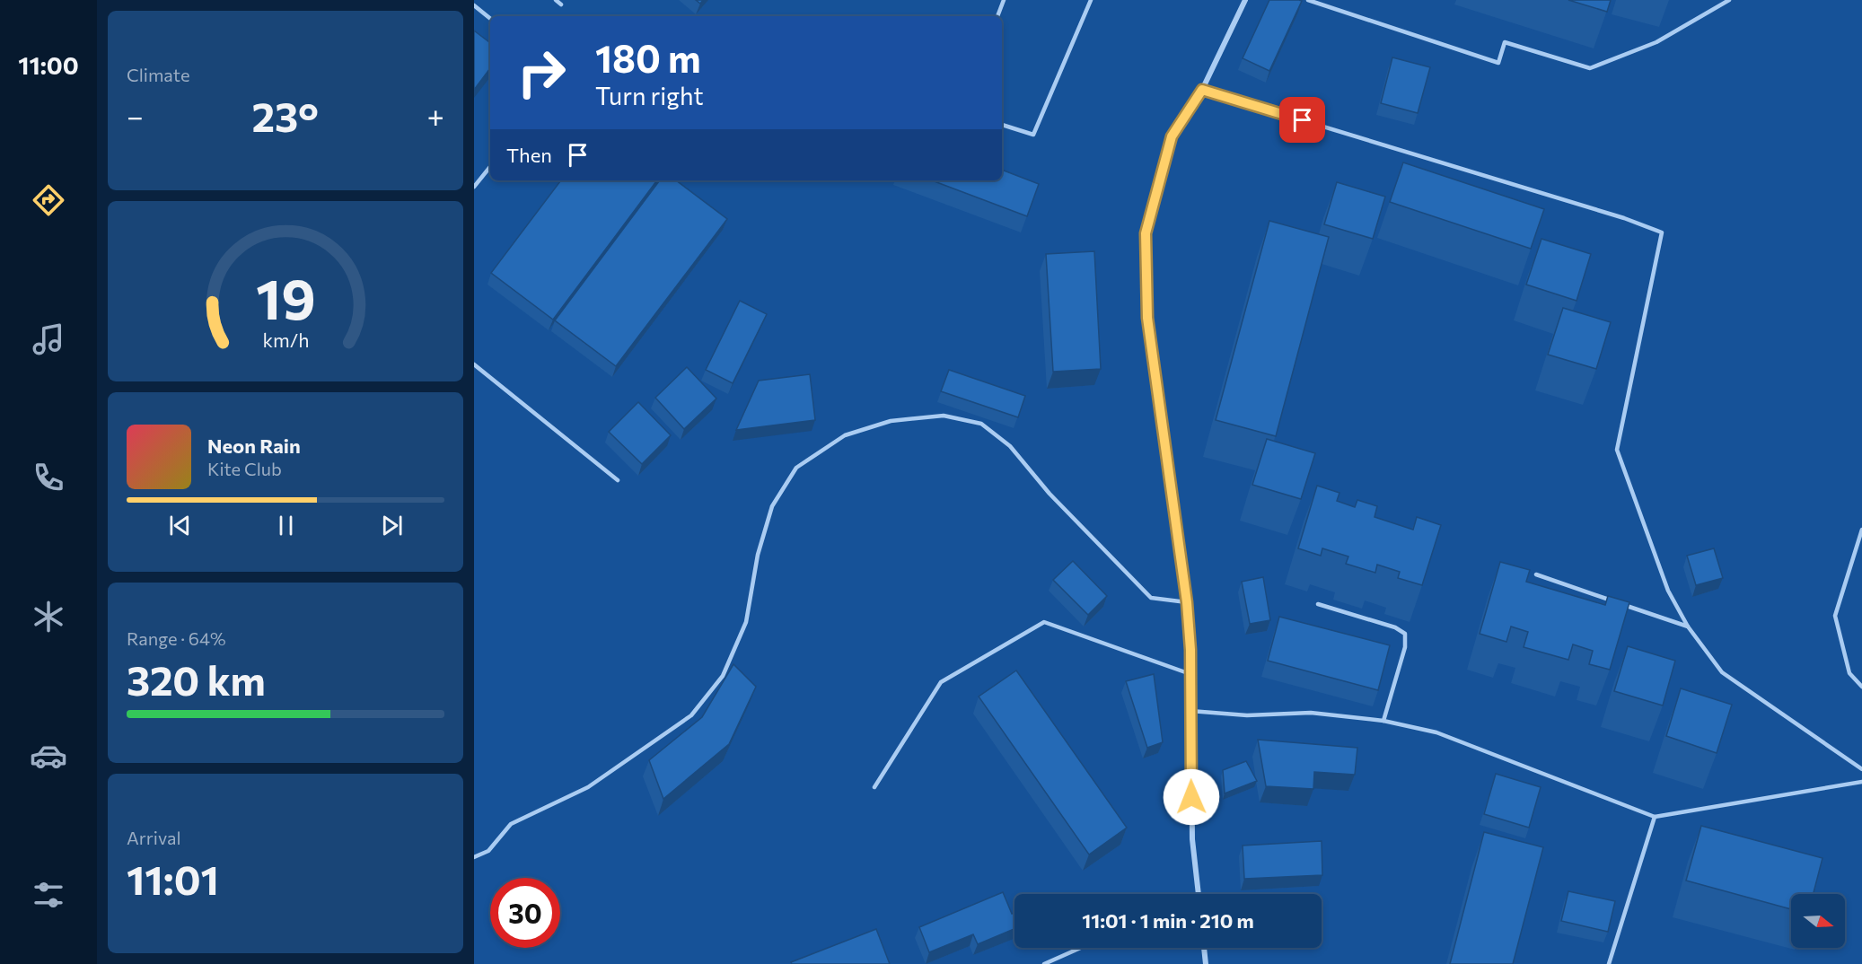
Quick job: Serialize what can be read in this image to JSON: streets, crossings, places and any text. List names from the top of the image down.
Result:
{
  "north": "right",
  "page": {
    "tabs": "11:00",
    "tile": [
      "Climate",
      ["Range · 64%", "320 km"],
      ["Arrival", "11:01"]
    ],
    "turn": ["180 m", "Turn right"],
    "heat": ["−", "23°", "+"],
    "then": "Then",
    "song": ["Neon Rain", "Kite Club"],
    "limit": "30",
    "trip": "11:01 · 1 min · 210 m",
    "gauge": ["19", "km/h"]
  }
}
